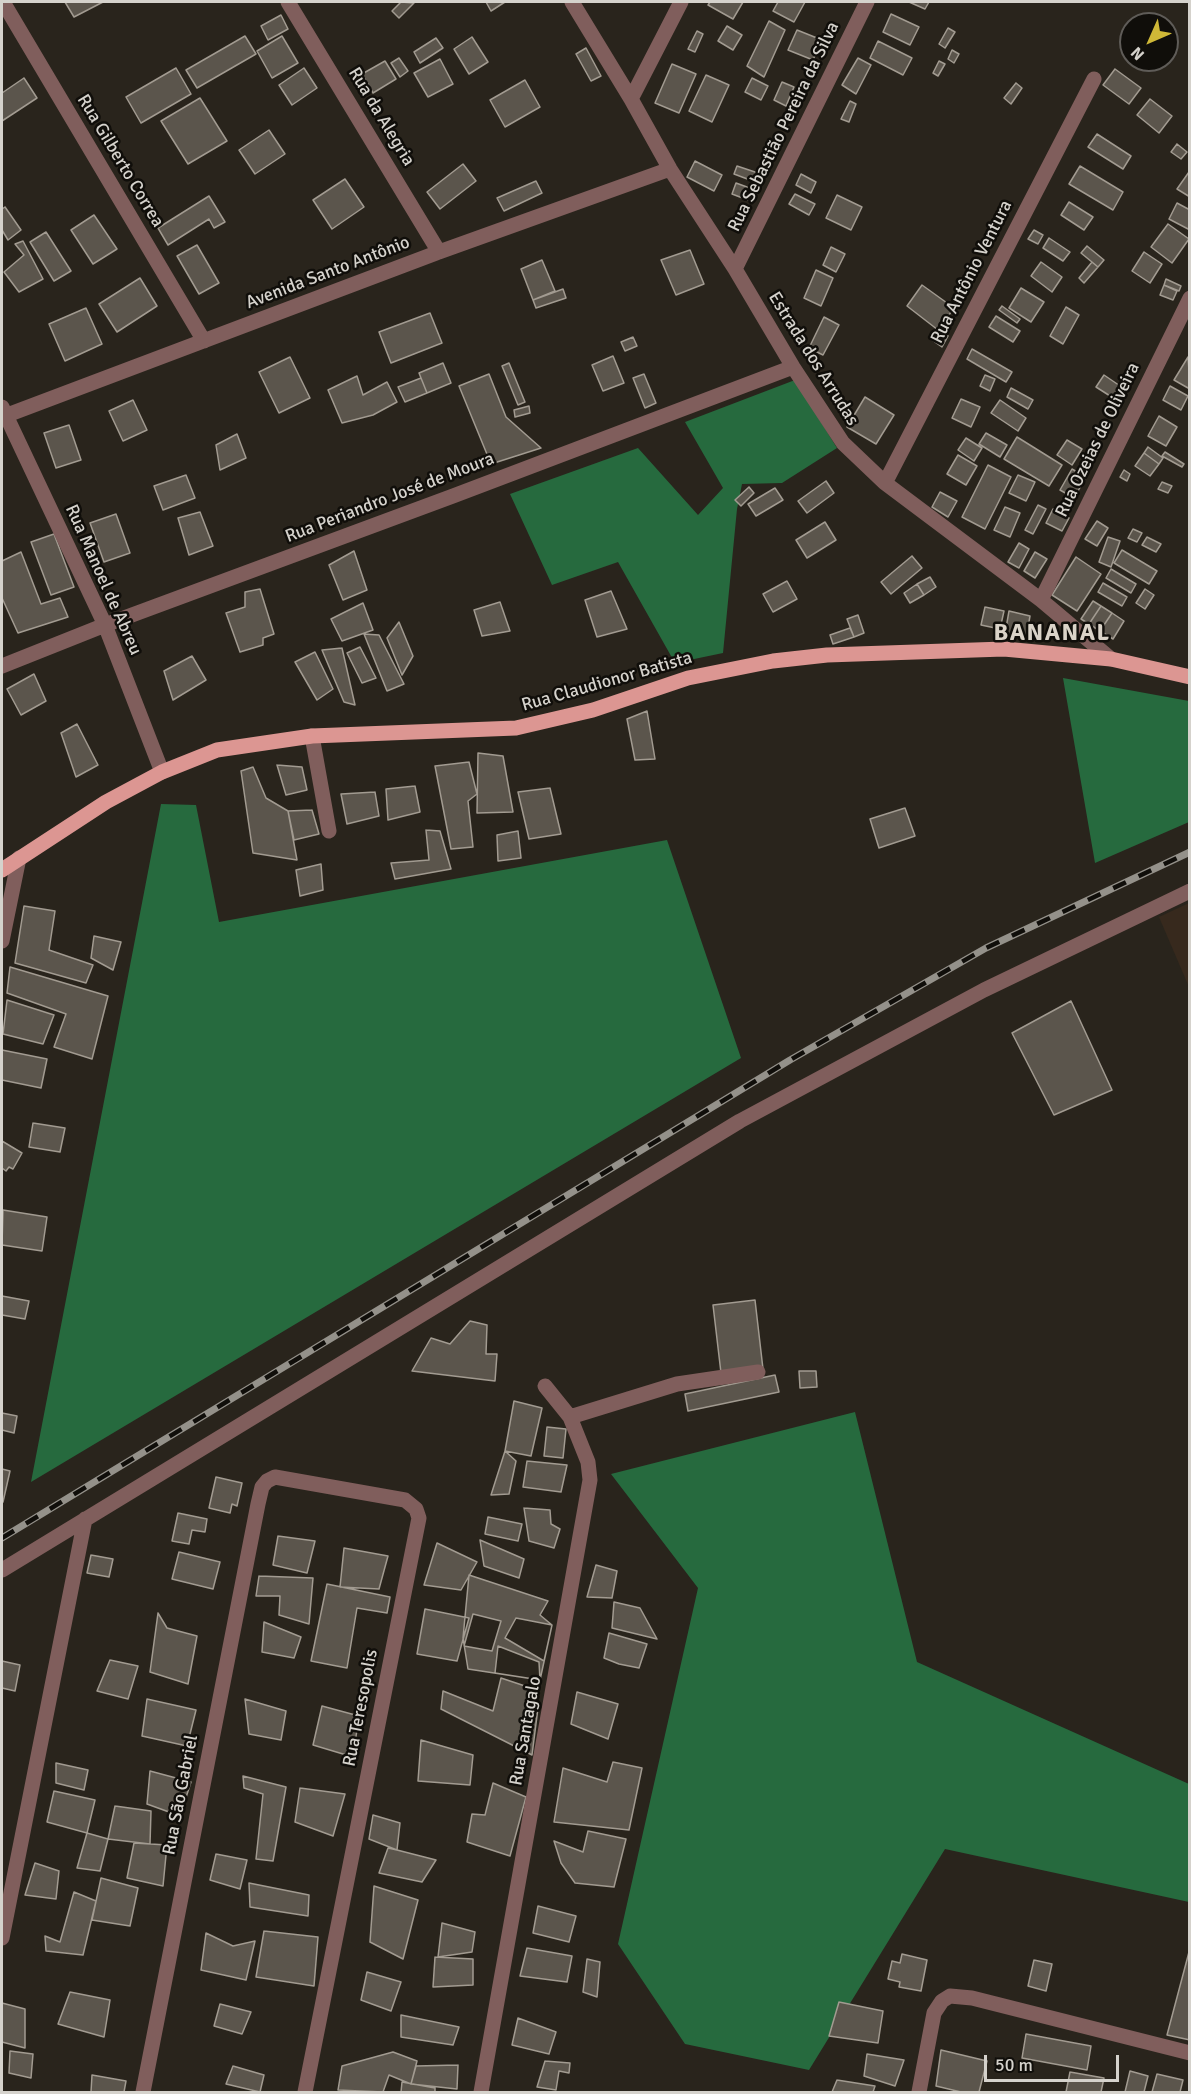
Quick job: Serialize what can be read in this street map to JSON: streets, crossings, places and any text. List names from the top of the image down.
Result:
{
  "streets": {
    "main road": ["Rua Claudionor Batista"],
    "street": [
      "Rua da Alegria",
      "Rua Sebastião Pereira da Silva",
      "Rua Gilberto Correa",
      "Rua Antônio Ventura",
      "Avenida Santo Antônio",
      "Estrada dos Arrudas",
      "Rua Ozeias de Oliveira",
      "Rua Periandro José de Moura",
      "Rua Manoel de Abreu",
      "Rua Teresopolis",
      "Rua Santagalo",
      "Rua São Gabriel"
    ]
  },
  "crossings": [
    ["Rua da Alegria", "Avenida Santo Antônio"],
    ["Rua Sebastião Pereira da Silva", "Estrada dos Arrudas"],
    ["Rua Gilberto Correa", "Avenida Santo Antônio"],
    ["Rua Antônio Ventura", "Estrada dos Arrudas"],
    ["Avenida Santo Antônio", "Estrada dos Arrudas"],
    ["Avenida Santo Antônio", "Rua Manoel de Abreu"],
    ["Estrada dos Arrudas", "Rua Ozeias de Oliveira"],
    ["Estrada dos Arrudas", "Rua Periandro José de Moura"],
    ["Estrada dos Arrudas", "Rua Claudionor Batista"],
    ["Rua Periandro José de Moura", "Rua Manoel de Abreu"],
    ["Rua Manoel de Abreu", "Rua Claudionor Batista"],
    ["Rua Teresopolis", "Rua São Gabriel"]
  ],
  "districts": ["BANANAL"],
  "scale_bar": "50 m",
  "north": "bottom left"
}
